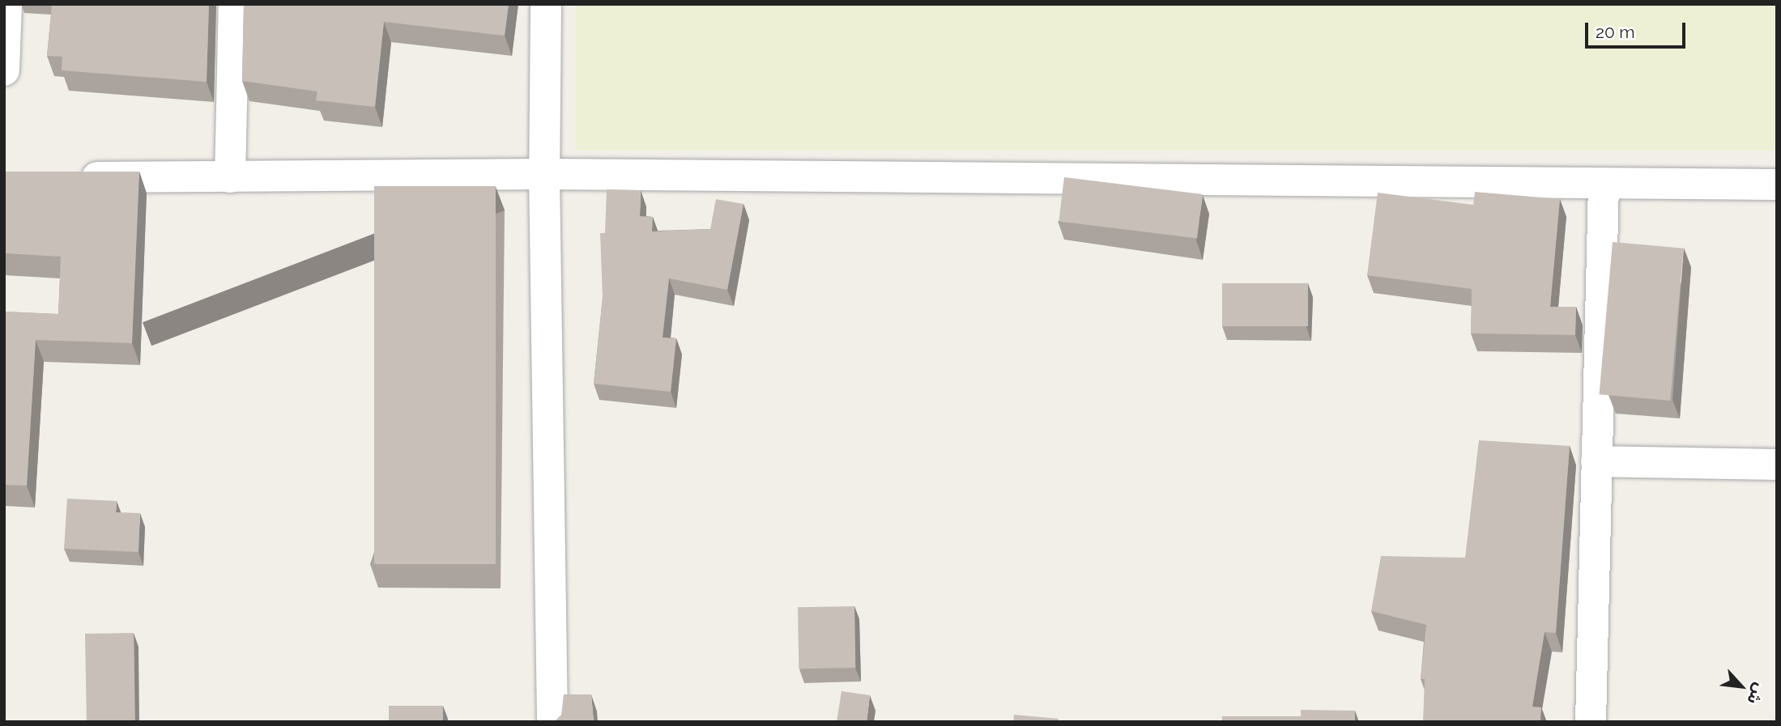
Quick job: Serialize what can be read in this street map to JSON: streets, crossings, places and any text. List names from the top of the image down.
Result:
{
  "scale_bar": "20 m",
  "north": "bottom right"
}
